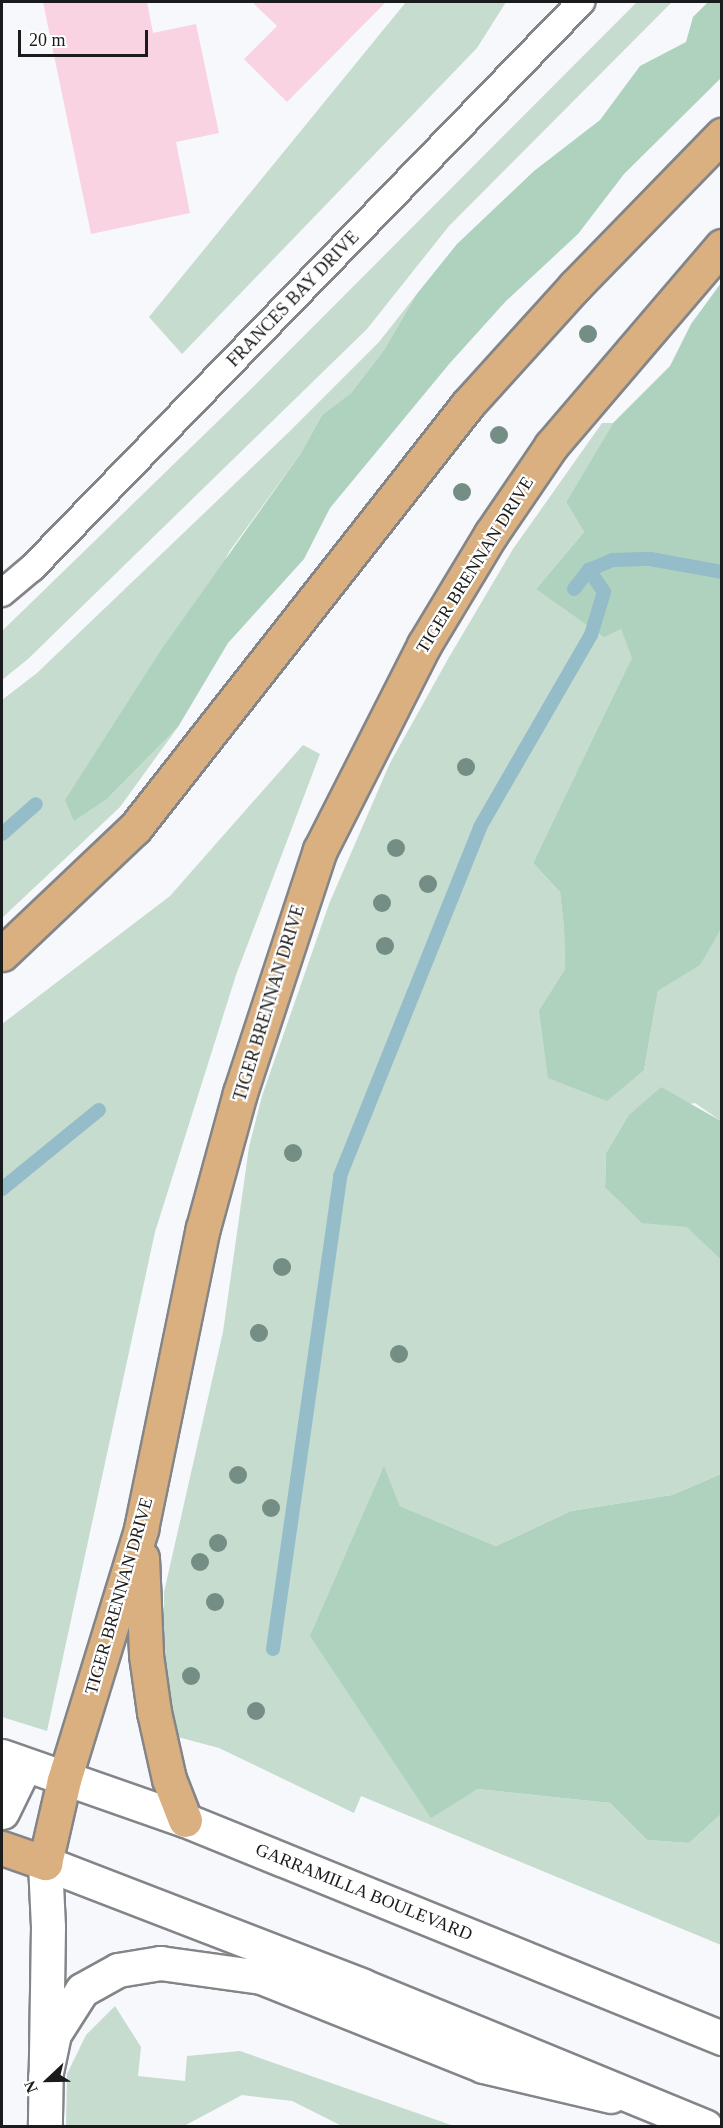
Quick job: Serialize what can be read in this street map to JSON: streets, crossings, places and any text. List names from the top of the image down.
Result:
{
  "streets": {
    "main road": ["TIGER BRENNAN DRIVE"],
    "street": ["GARRAMILLA BOULEVARD"],
    "lane": ["FRANCES BAY DRIVE"]
  },
  "crossings": [
    ["TIGER BRENNAN DRIVE", "GARRAMILLA BOULEVARD"]
  ],
  "scale_bar": "20 m",
  "north": "left"
}
